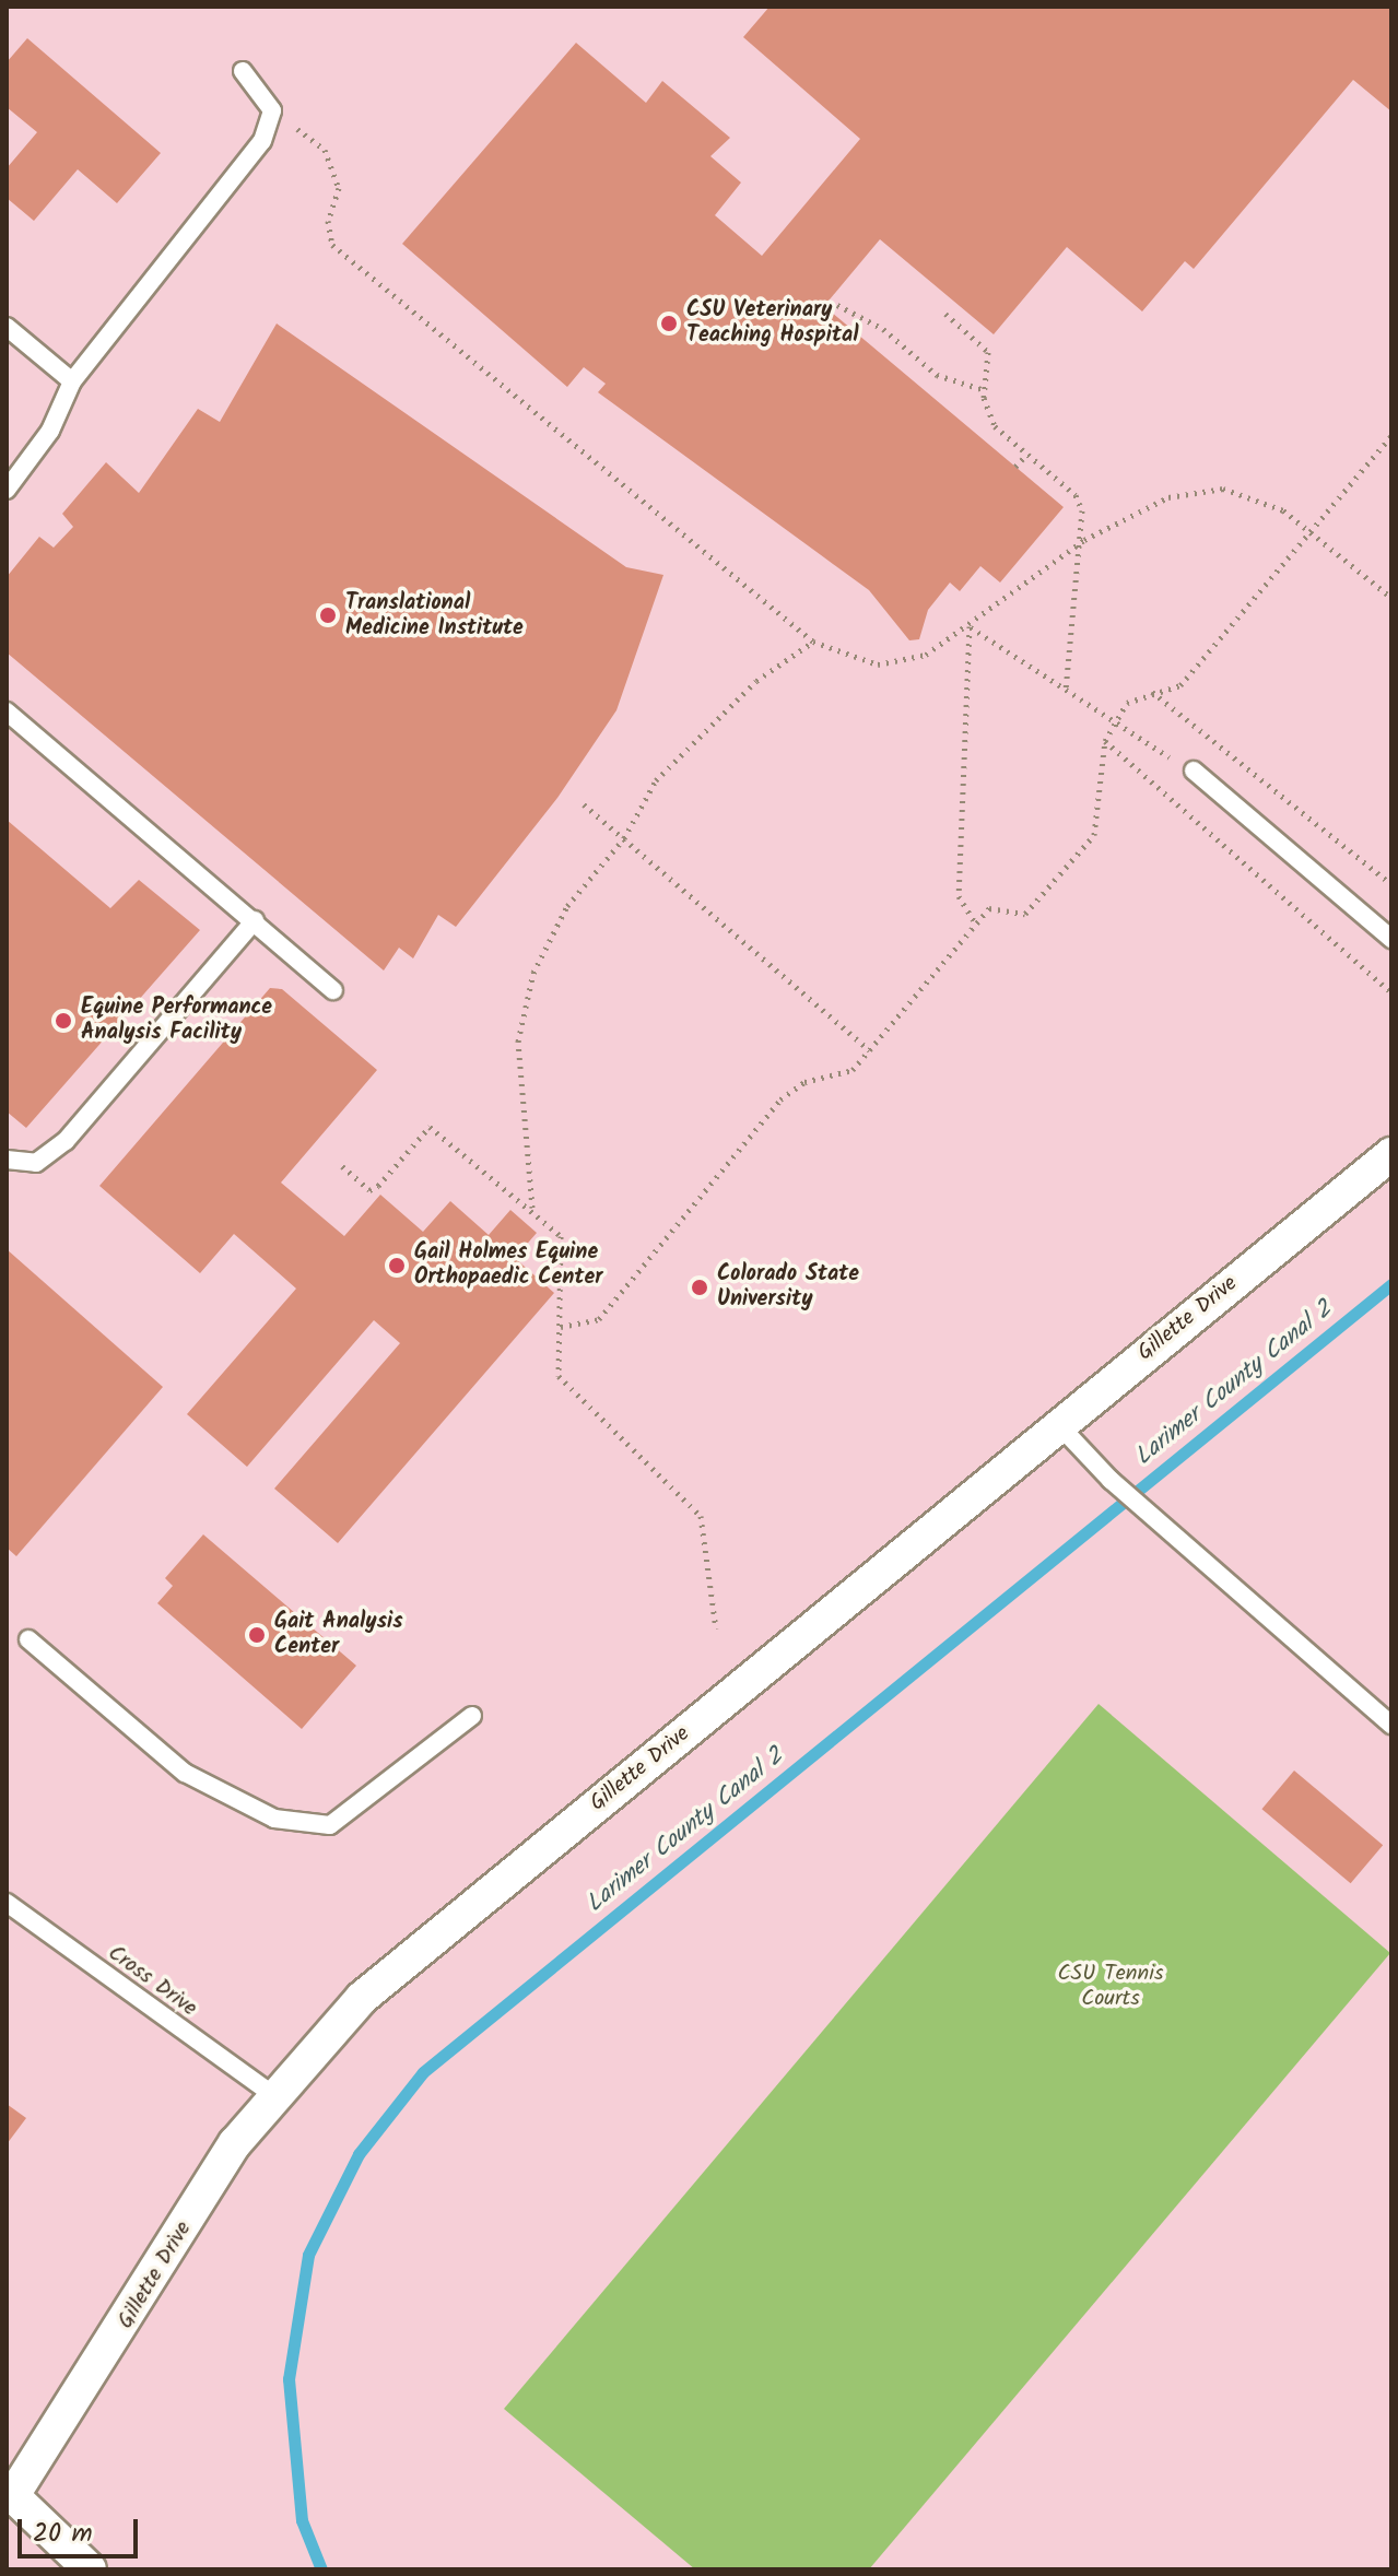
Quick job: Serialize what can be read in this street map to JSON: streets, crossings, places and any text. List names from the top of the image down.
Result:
{
  "streets": {
    "street": ["Gillette Drive"],
    "lane": ["Cross Drive"]
  },
  "crossings": [
    ["Gillette Drive", "Cross Drive"]
  ],
  "water": ["Larimer County Canal 2"],
  "parks": ["CSU Tennis Courts"],
  "places": [
    "CSU Veterinary Teaching Hospital",
    "Translational Medicine Institute",
    "Equine Performance Analysis Facility",
    "Gail Holmes Equine Orthopaedic Center",
    "Colorado State University",
    "Gait Analysis Center"
  ],
  "scale_bar": "20 m"
}
